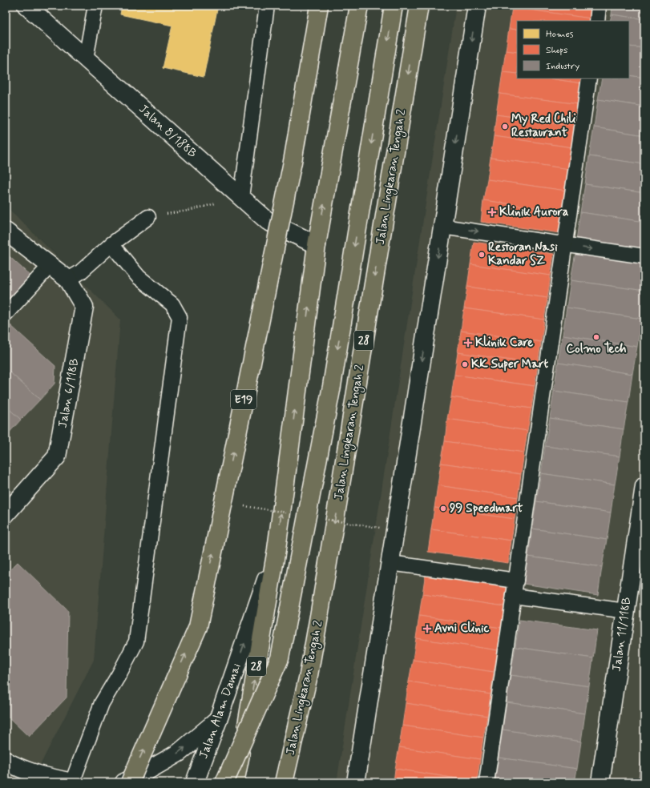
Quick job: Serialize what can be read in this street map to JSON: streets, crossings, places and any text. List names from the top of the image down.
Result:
{
  "streets": {
    "highway": ["Jalan Lingkaran Tengah 2", "28", "E19"],
    "street": [
      "Jalan 8/188B",
      "Jalan 6/118B",
      "Jalan 11/118B",
      "Jalan Alam Damai"
    ]
  },
  "crossings": [
    ["Jalan 8/188B", "28"],
    ["28", "Jalan Alam Damai"]
  ],
  "places": {
    "other": [
      "My Red Chili Restaurant",
      "Restoran Nasi Kandar SZ",
      "Colmo Tech",
      "KK Super Mart",
      "99 Speedmart"
    ],
    "health": ["Klinik Aurora", "Klinik Care", "Avni Clinic"]
  },
  "legend": ["Homes", "Shops", "Industry"]
}
